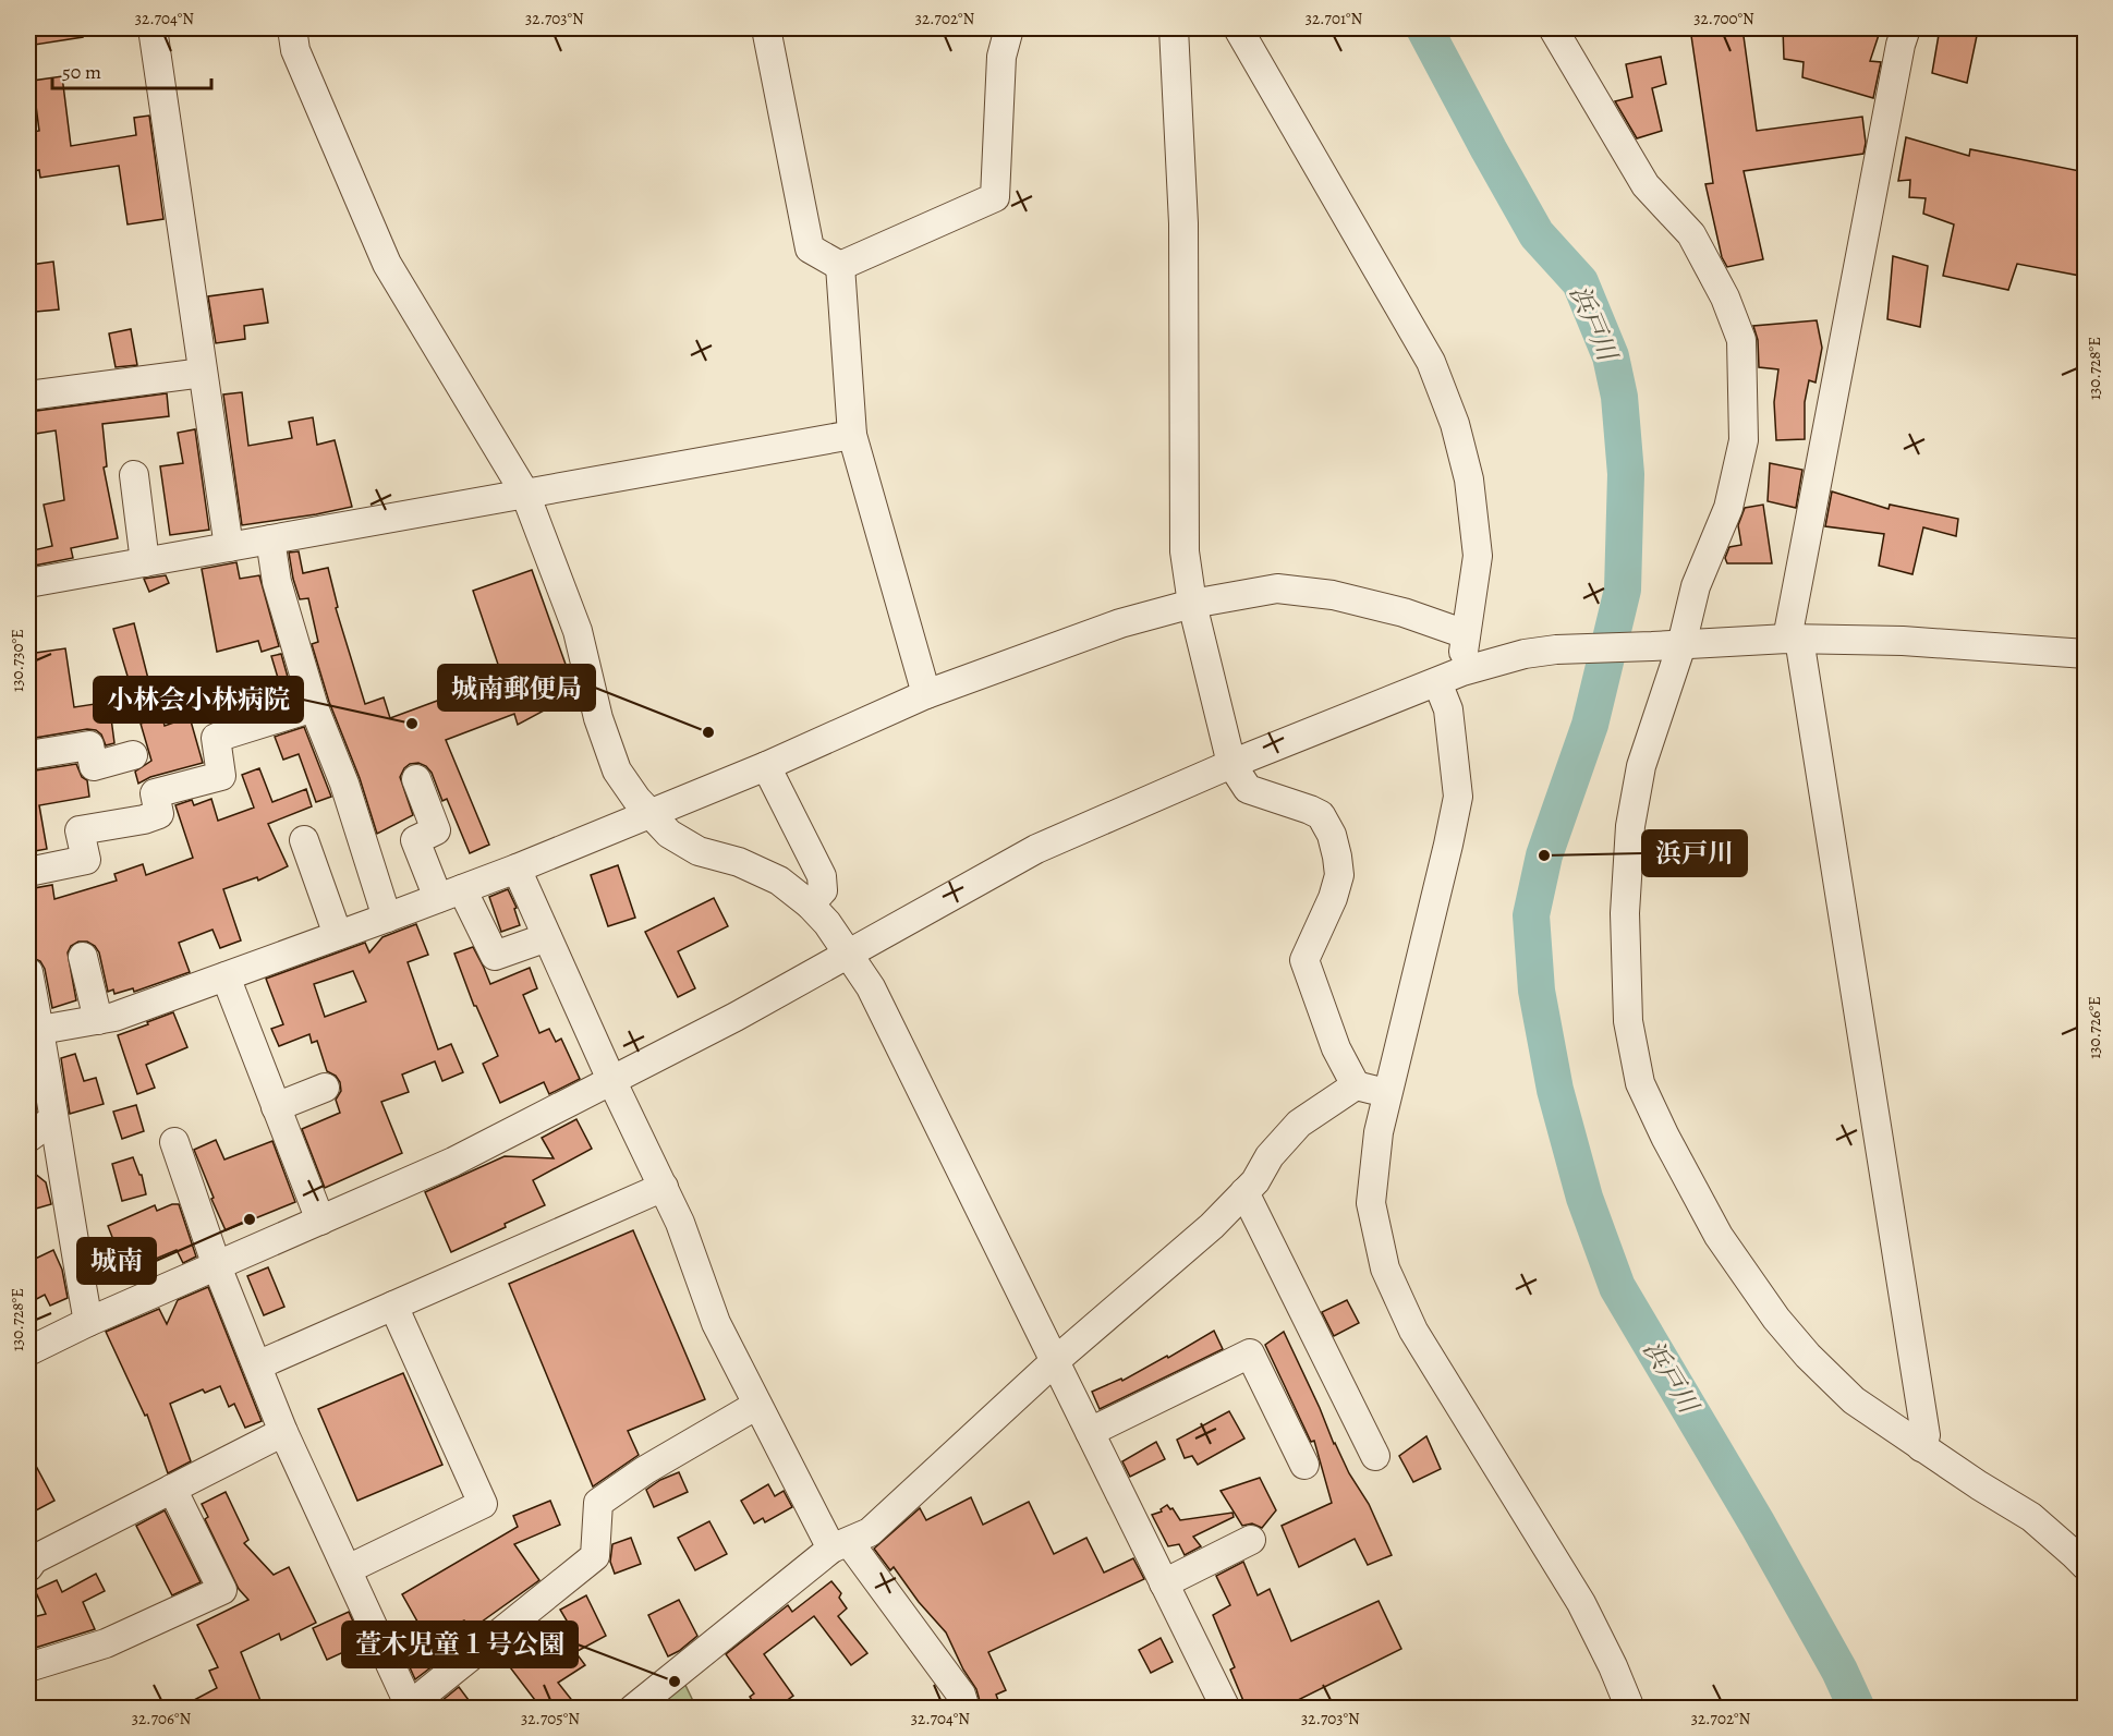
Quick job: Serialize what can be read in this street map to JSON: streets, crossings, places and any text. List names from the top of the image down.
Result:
{
  "water": ["浜戸川"],
  "places": [
    "小林会小林病院",
    "城南郵便局",
    "浜戸川",
    "城南",
    "萱木児童１号公園"
  ],
  "scale_bar": "50 m",
  "coordinates": [
    "32.704°N",
    "32.703°N",
    "32.702°N",
    "32.701°N",
    "32.700°N",
    "130.728°E",
    "130.730°E",
    "130.726°E",
    "32.706°N",
    "32.705°N"
  ]
}
